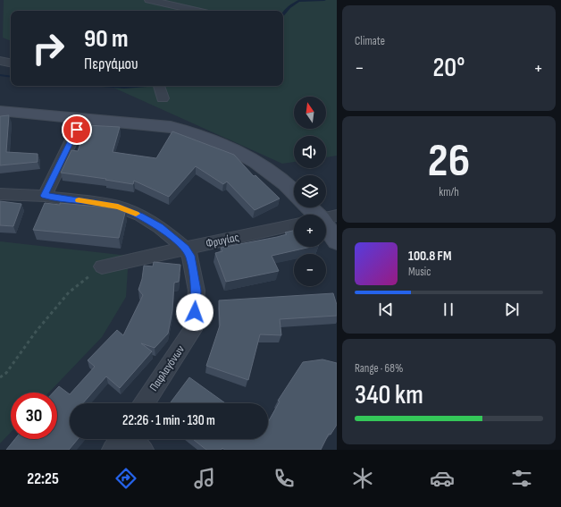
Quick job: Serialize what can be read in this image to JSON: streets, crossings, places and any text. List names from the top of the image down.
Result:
{
  "streets": {
    "street": ["Φρυγίας", "Παφλαγόνων"]
  },
  "crossings": [
    ["Φρυγίας", "Παφλαγόνων"]
  ],
  "north": "top",
  "page": {
    "tile": [
      "Climate",
      ["26", "km/h"],
      ["Range · 68%", "340 km"]
    ],
    "turn": ["90 m", "Περγάμου"],
    "heat": ["−", "20°", "+"],
    "map_buttons": ["+", "−"],
    "song": ["100.8 FM", "Music"],
    "limit": "30",
    "trip": "22:26 · 1 min · 130 m",
    "tabs": "22:25"
  }
}
